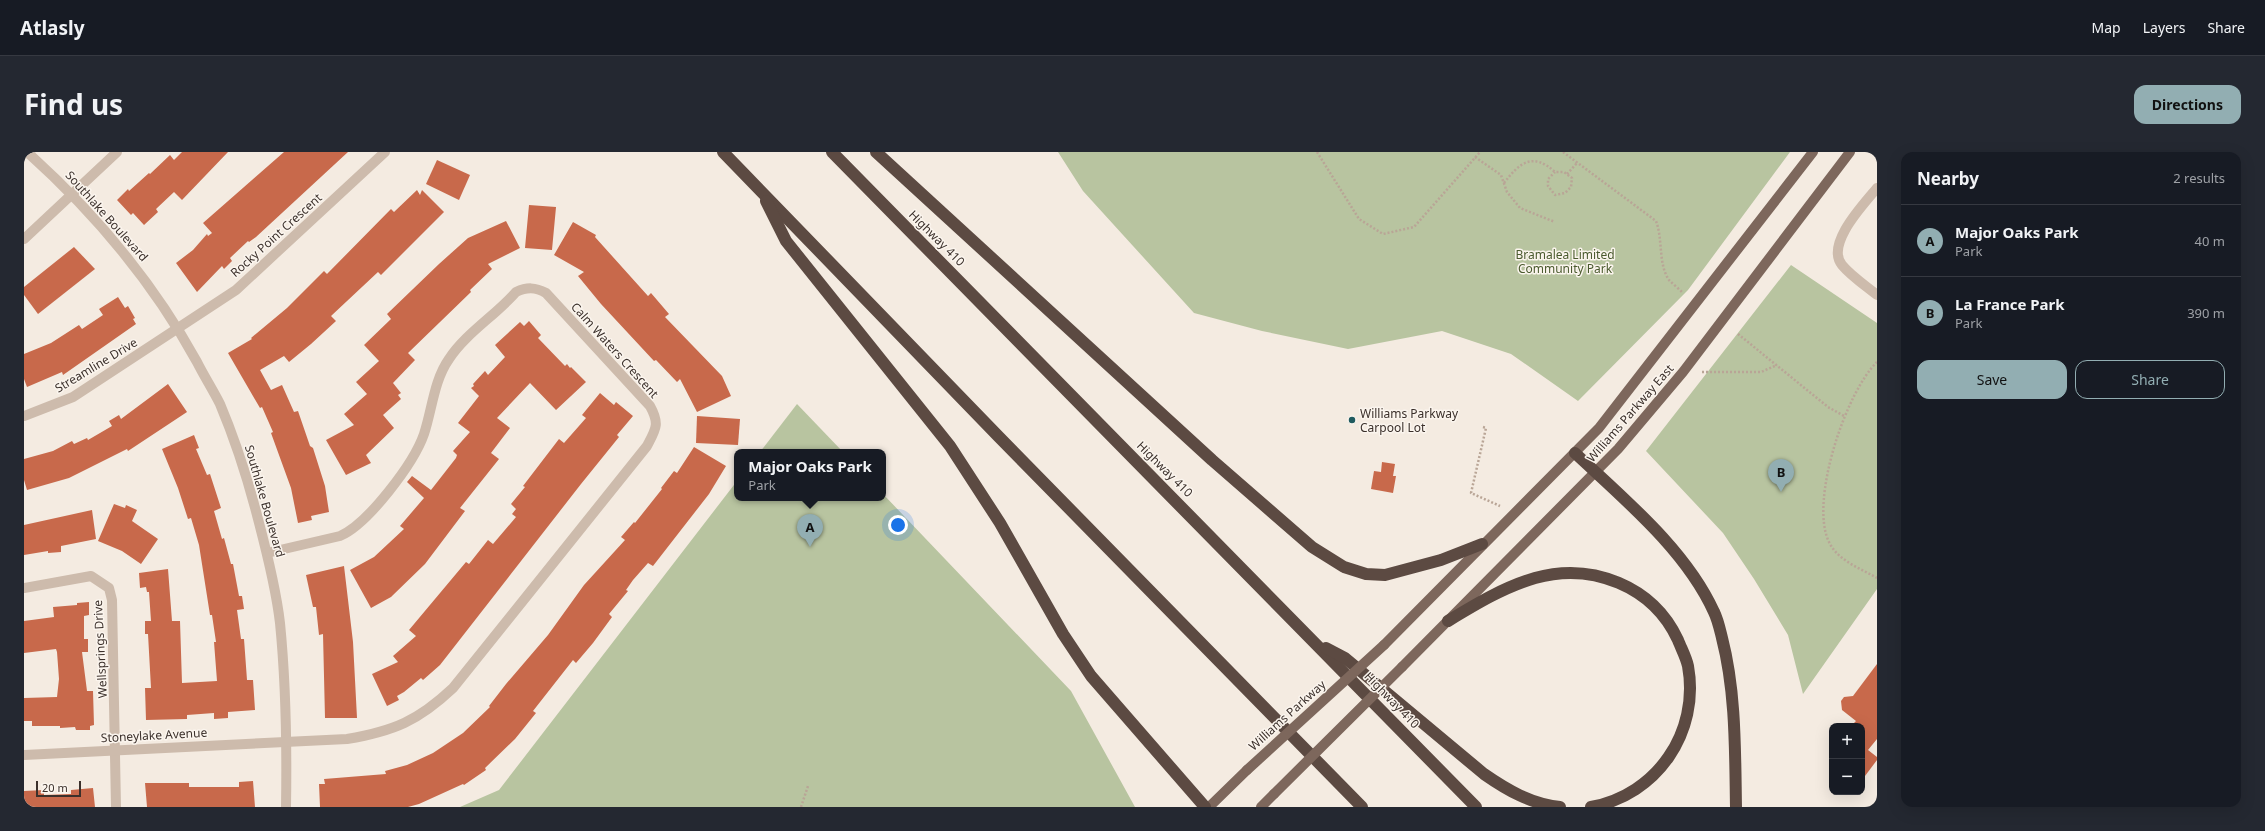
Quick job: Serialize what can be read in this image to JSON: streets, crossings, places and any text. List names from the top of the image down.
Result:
{
  "streets": {
    "highway": ["Highway 410"],
    "main road": ["Williams Parkway East", "Williams Parkway"],
    "street": [
      "Southlake Boulevard",
      "Rocky Point Crescent",
      "Calm Waters Crescent",
      "Streamline Drive",
      "Wellsprings Drive",
      "Stoneylake Avenue"
    ]
  },
  "crossings": [
    ["Southlake Boulevard", "Rocky Point Crescent"],
    ["Southlake Boulevard", "Calm Waters Crescent"],
    ["Southlake Boulevard", "Streamline Drive"],
    ["Southlake Boulevard", "Stoneylake Avenue"],
    ["Rocky Point Crescent", "Streamline Drive"],
    ["Calm Waters Crescent", "Stoneylake Avenue"],
    ["Williams Parkway East", "Williams Parkway"],
    ["Wellsprings Drive", "Stoneylake Avenue"]
  ],
  "parks": ["Bramalea Limited Community Park"],
  "places": ["Williams Parkway Carpool Lot"],
  "scale_bar": "20 m",
  "page": {
    "header": "Atlasly",
    "nav": ["Map", "Layers", "Share"],
    "title": "Find us",
    "buttons": [
      "Directions",
      ["Save", "Share"]
    ],
    "heading": ["Nearby", "2 results"],
    "list": [
      {
        "mark": "A",
        "name": "Major Oaks Park",
        "note": "Park",
        "value": "40 m"
      },
      {
        "mark": "B",
        "name": "La France Park",
        "note": "Park",
        "value": "390 m"
      }
    ],
    "popup": ["Major Oaks Park", "Park"],
    "pins": ["B", "A"],
    "map_buttons": ["+", "−"],
    "scale": "20 m"
  }
}
